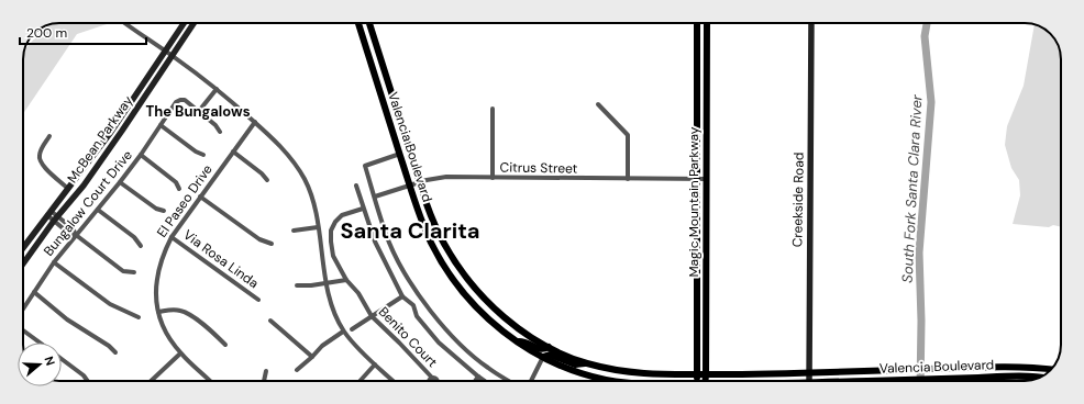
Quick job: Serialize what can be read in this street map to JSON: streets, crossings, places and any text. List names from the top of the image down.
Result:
{
  "streets": {
    "main road": [
      "McBean Parkway",
      "Valencia Boulevard",
      "Creekside Road",
      "Magic Mountain Parkway"
    ],
    "street": [
      "Citrus Street",
      "El Paseo Drive",
      "Bungalow Court Drive",
      "Via Rosa Linda",
      "Benito Court"
    ]
  },
  "crossings": [
    ["Valencia Boulevard", "Citrus Street"],
    ["Valencia Boulevard", "Creekside Road"],
    ["Valencia Boulevard", "Magic Mountain Parkway"],
    ["Citrus Street", "Magic Mountain Parkway"],
    ["El Paseo Drive", "Via Rosa Linda"]
  ],
  "districts": ["The Bungalows", "Santa Clarita"],
  "water": ["South Fork Santa Clara River"],
  "scale_bar": "200 m",
  "north": "right"
}
